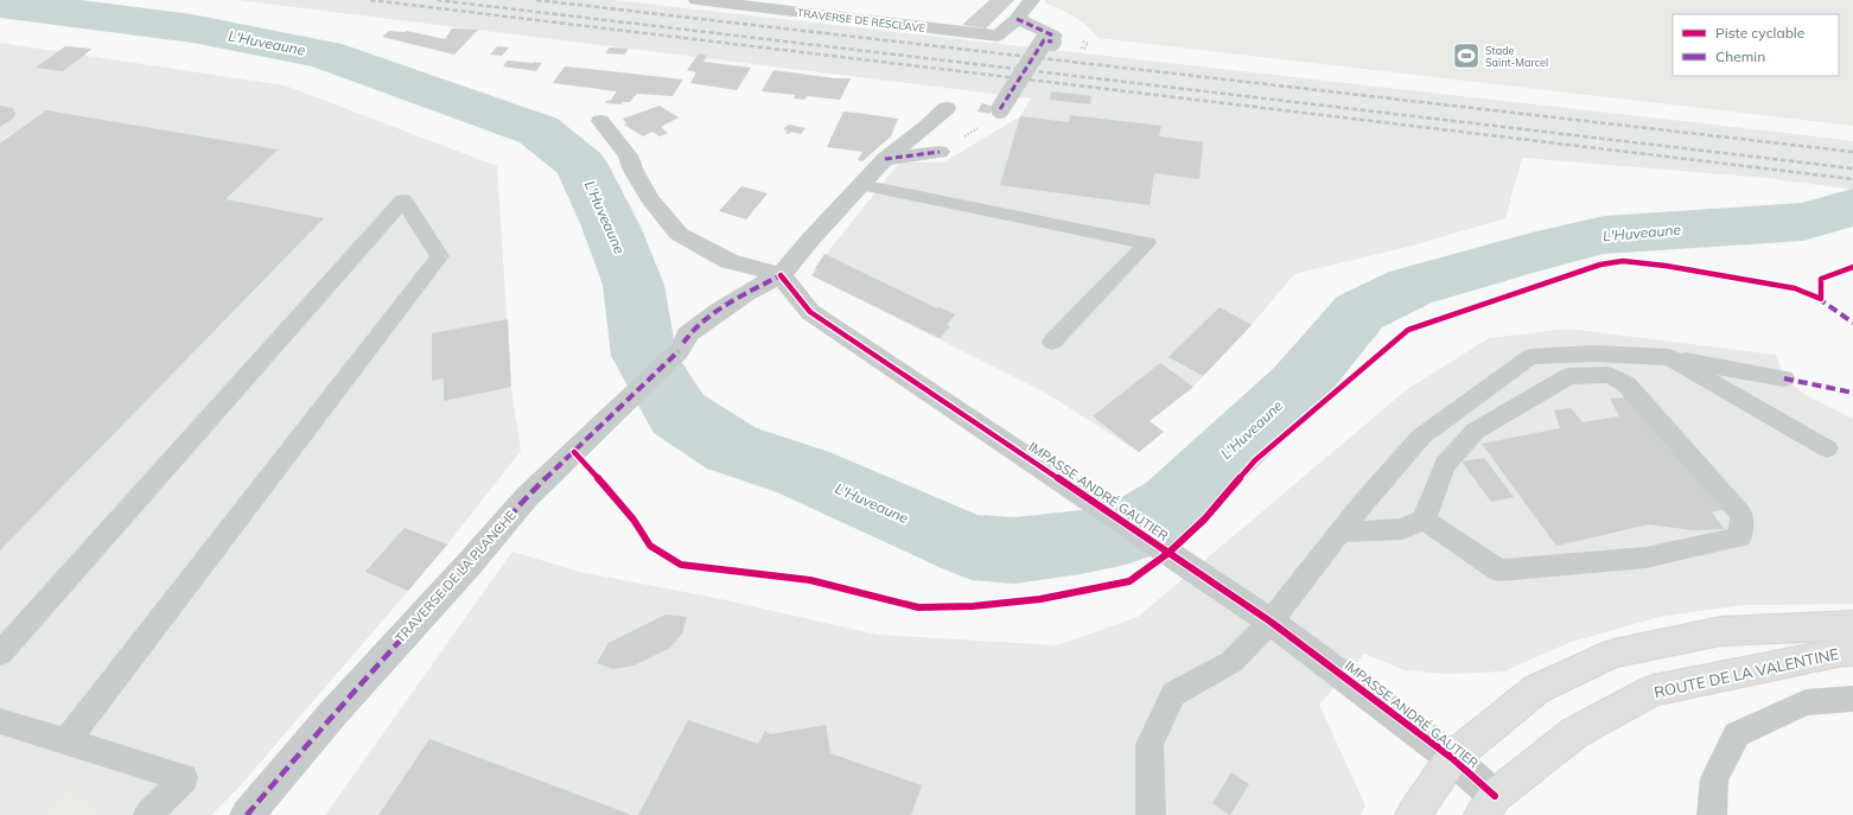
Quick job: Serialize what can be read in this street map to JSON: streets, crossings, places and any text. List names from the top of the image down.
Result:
{
  "streets": {
    "main road": ["ROUTE DE LA VALENTINE"],
    "street": ["TRAVERSE DE RESCLAVE", "IMPASSE ANDRÉ GAUTIER", "TRAVERSE DE LA PLANCHE"]
  },
  "crossings": [
    ["IMPASSE ANDRÉ GAUTIER", "TRAVERSE DE LA PLANCHE"],
    ["IMPASSE ANDRÉ GAUTIER", "ROUTE DE LA VALENTINE"]
  ],
  "water": ["L'Huveaune"],
  "places": {
    "sports": ["Stade Saint-Marcel"]
  },
  "legend": ["Piste cyclable", "Chemin"]
}
